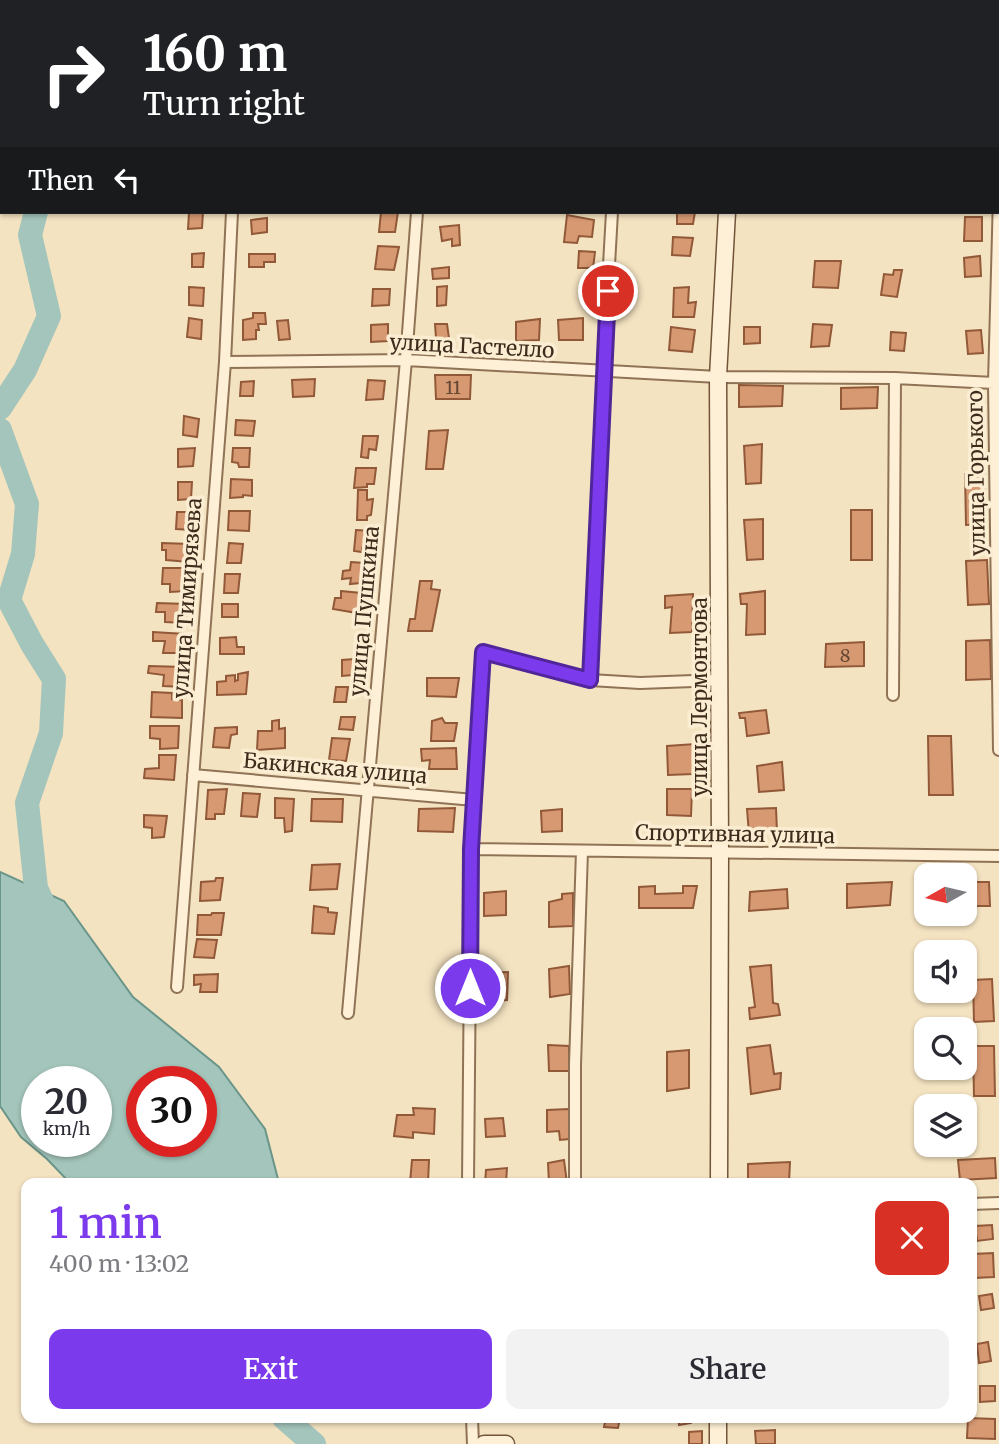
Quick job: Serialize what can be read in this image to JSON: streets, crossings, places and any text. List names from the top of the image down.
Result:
{
  "streets": {
    "street": [
      "улица Гастелло",
      "улица Горького",
      "улица Тимирязева",
      "улица Пушкина",
      "улица Лермонтова",
      "Бакинская улица",
      "Спортивная улица"
    ]
  },
  "crossings": [
    ["улица Гастелло", "улица Горького"],
    ["улица Гастелло", "улица Тимирязева"],
    ["улица Гастелло", "улица Пушкина"],
    ["улица Гастелло", "улица Лермонтова"],
    ["улица Тимирязева", "Бакинская улица"],
    ["улица Пушкина", "Бакинская улица"],
    ["улица Лермонтова", "Спортивная улица"]
  ],
  "house_numbers": ["11", "8"],
  "north": "left",
  "page": {
    "turn": ["160 m", "Turn right"],
    "then": "Then",
    "speed": "20 km/h",
    "limit": "30",
    "heading": ["1 min", "400 m · 13:02"],
    "buttons": ["Exit", "Share"]
  }
}
